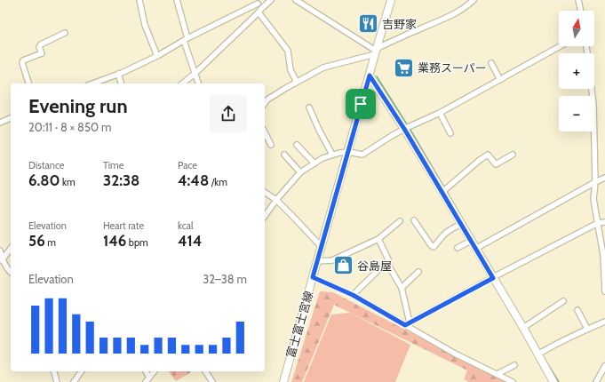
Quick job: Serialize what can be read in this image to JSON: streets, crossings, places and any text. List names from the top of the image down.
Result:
{
  "streets": {
    "main road": ["富士富士宮線"]
  },
  "places": {
    "restaurant": ["吉野家"],
    "supermarket": ["業務スーパー"],
    "shop": ["谷島屋"]
  },
  "north": "top",
  "page": {
    "map_buttons": ["+", "−"],
    "heading": ["Evening run", "20:11 · 8 × 850 m"],
    "stats": [
      ["Distance", "6.80 km"],
      ["Time", "32:38"],
      ["Pace", "4:48 /km"],
      ["Elevation", "56 m"],
      ["Heart rate", "146 bpm"],
      ["kcal", "414"]
    ],
    "chart": ["Elevation", "32–38 m"]
  }
}
